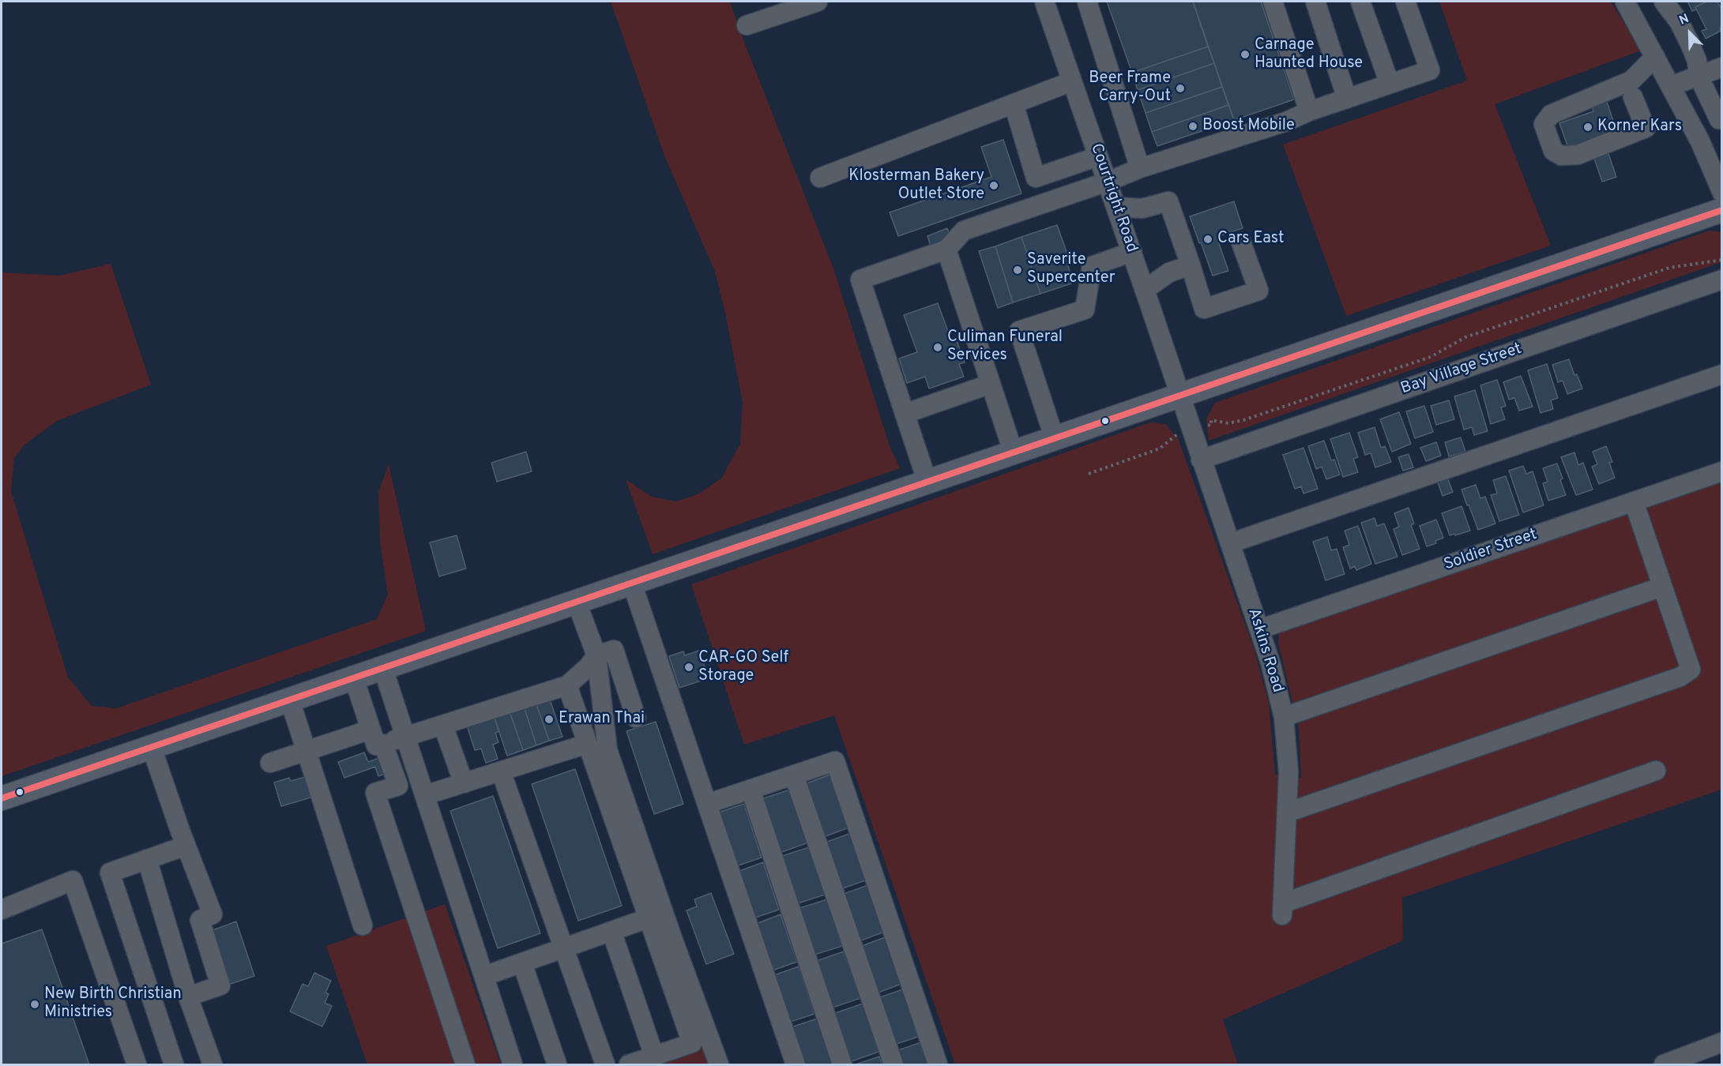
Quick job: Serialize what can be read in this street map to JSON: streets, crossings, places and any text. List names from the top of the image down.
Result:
{
  "streets": {
    "street": [
      "Courtright Road",
      "Bay Village Street",
      "Soldier Street",
      "Askins Road"
    ]
  },
  "crossings": [
    ["Courtright Road", "Askins Road"],
    ["Bay Village Street", "Askins Road"],
    ["Soldier Street", "Askins Road"]
  ],
  "places": [
    "Carnage Haunted House",
    "Beer Frame Carry-Out",
    "Boost Mobile",
    "Korner Kars",
    "Klosterman Bakery Outlet Store",
    "Cars East",
    "Saverite Supercenter",
    "Culiman Funeral Services",
    "CAR-GO Self Storage",
    "Erawan Thai",
    "New Birth Christian Ministries"
  ],
  "north": "top left"
}
